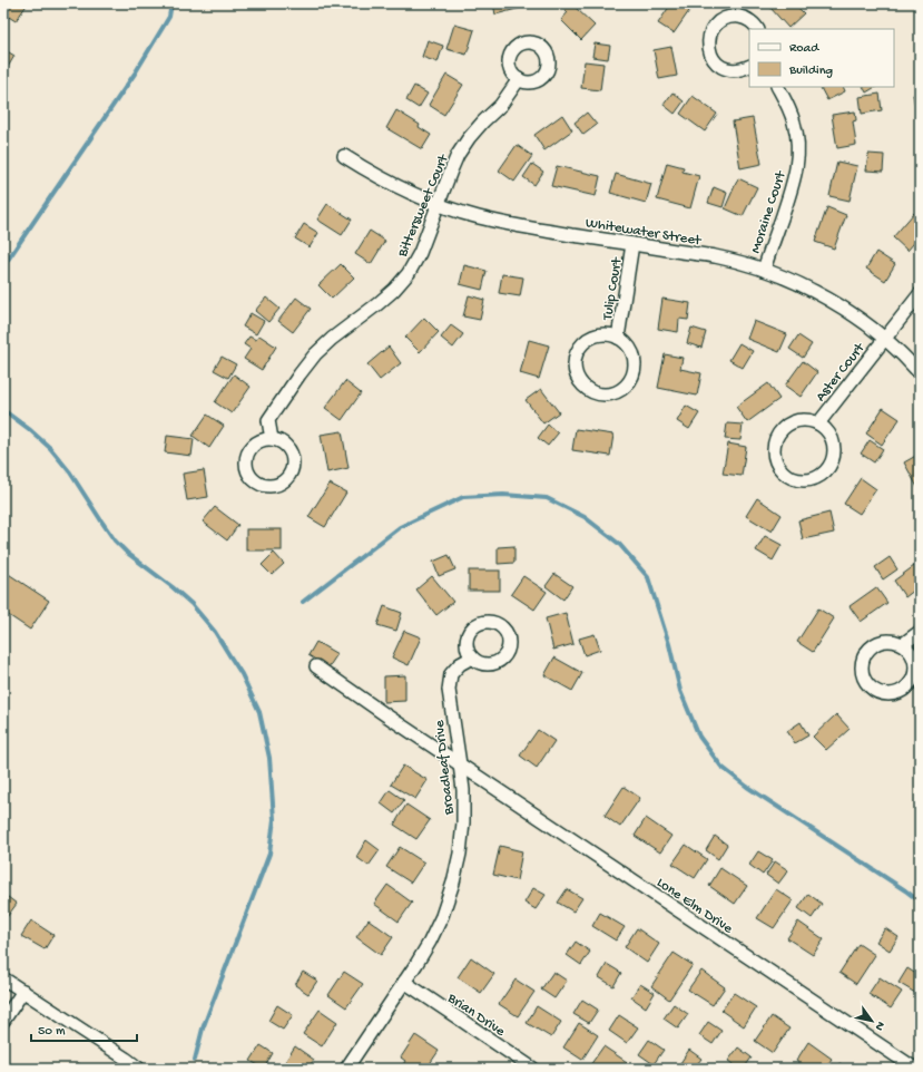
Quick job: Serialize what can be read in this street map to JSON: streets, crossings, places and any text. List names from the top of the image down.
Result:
{
  "streets": {
    "street": [
      "Bittersweet Court",
      "Moraine Court",
      "Whitewater Street",
      "Tulip Court",
      "Aster Court",
      "Broadleaf Drive",
      "Lone Elm Drive",
      "Brian Drive"
    ]
  },
  "crossings": [
    ["Bittersweet Court", "Whitewater Street"],
    ["Moraine Court", "Whitewater Street"],
    ["Whitewater Street", "Tulip Court"],
    ["Whitewater Street", "Aster Court"],
    ["Broadleaf Drive", "Lone Elm Drive"],
    ["Broadleaf Drive", "Brian Drive"]
  ],
  "legend": ["Road", "Building"],
  "scale_bar": "50 m",
  "north": "bottom right"
}
